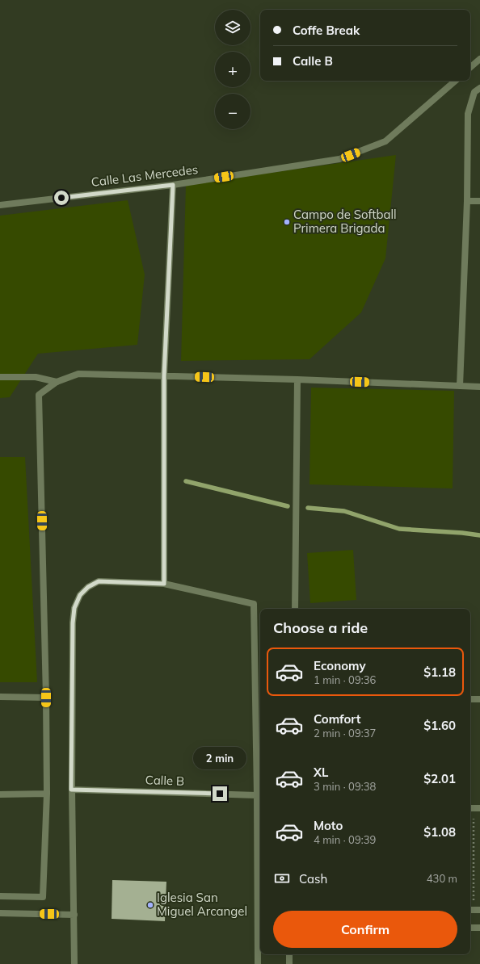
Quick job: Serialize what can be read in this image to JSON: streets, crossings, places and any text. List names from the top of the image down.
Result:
{
  "streets": {
    "street": ["Calle Las Mercedes", "Calle B"]
  },
  "places": ["Campo de Softball Primera Brigada", "Iglesia San Miguel Arcangel"],
  "page": {
    "map_buttons": ["+", "−"],
    "banner": ["Coffe Break", "Calle B"],
    "heading": "Choose a ride",
    "list": [
      {
        "name": "Economy",
        "note": "1 min · 09:36",
        "value": "$1.18"
      },
      {
        "name": "Comfort",
        "note": "2 min · 09:37",
        "value": "$1.60"
      },
      {
        "name": "XL",
        "note": "3 min · 09:38",
        "value": "$2.01"
      },
      {
        "name": "Moto",
        "note": "4 min · 09:39",
        "value": "$1.08"
      }
    ],
    "bubble": "2 min",
    "pay": ["Cash", "430 m"],
    "buttons": "Confirm"
  }
}
